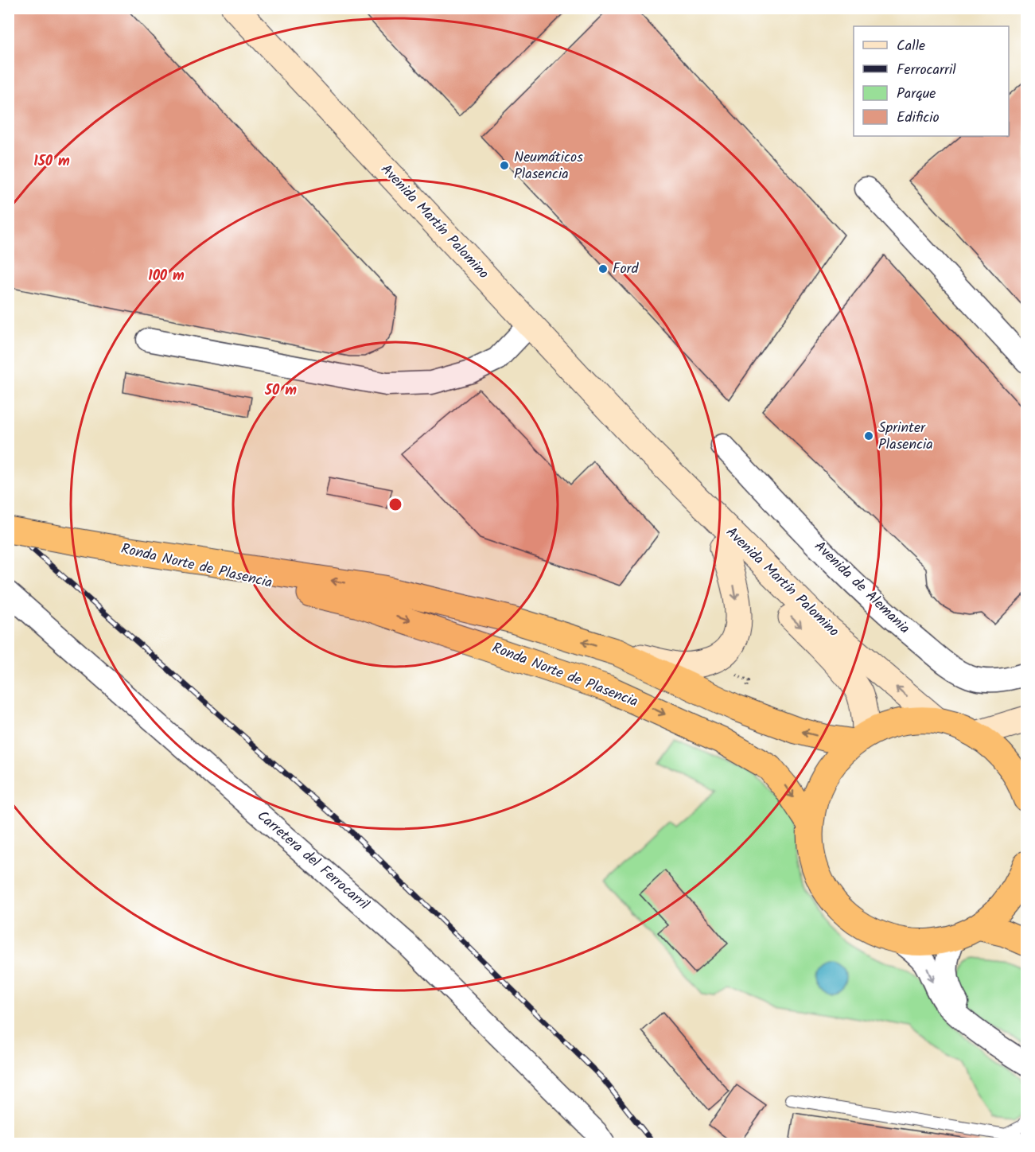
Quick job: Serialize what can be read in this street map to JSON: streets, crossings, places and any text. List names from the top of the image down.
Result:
{
  "streets": {
    "highway": ["Ronda Norte de Plasencia"],
    "main road": ["Avenida Martín Palomino"],
    "street": ["Avenida de Alemania", "Carretera del Ferrocarril"]
  },
  "crossings": [
    ["Avenida Martín Palomino", "Ronda Norte de Plasencia"]
  ],
  "places": ["Neumáticos Plasencia", "Ford", "Sprinter Plasencia"],
  "legend": [
    "Calle",
    "Ferrocarril",
    "Parque",
    "Edificio"
  ],
  "rings": ["150 m", "100 m", "50 m"]
}
